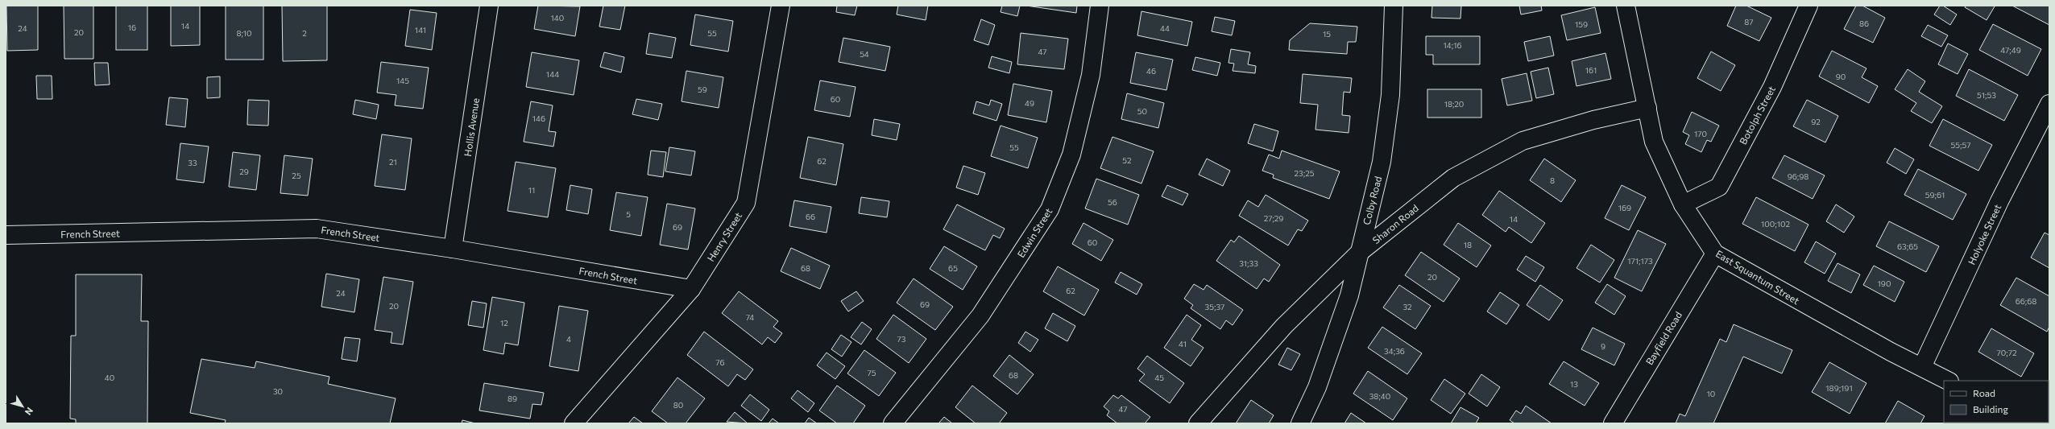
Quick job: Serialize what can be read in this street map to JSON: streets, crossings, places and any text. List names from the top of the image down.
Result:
{
  "streets": {
    "street": [
      "Botolph Street",
      "Hollis Avenue",
      "Colby Road",
      "Sharon Road",
      "Edwin Street",
      "French Street",
      "Holyoke Street",
      "Henry Street",
      "East Squantum Street",
      "Bayfield Road"
    ]
  },
  "crossings": [
    ["Botolph Street", "East Squantum Street"],
    ["Hollis Avenue", "French Street"],
    ["Colby Road", "Sharon Road"],
    ["Sharon Road", "East Squantum Street"],
    ["French Street", "Henry Street"],
    ["Holyoke Street", "East Squantum Street"],
    ["East Squantum Street", "Bayfield Road"]
  ],
  "house_numbers": [
    "140",
    "87",
    "86",
    "159",
    "14",
    "16",
    "24",
    "44",
    "141",
    "20",
    "8;10",
    "2",
    "55",
    "15",
    "14;16",
    "47;49",
    "47",
    "54",
    "161",
    "46",
    "144",
    "90",
    "145",
    "59",
    "51;53",
    "60",
    "49",
    "18;20",
    "50",
    "146",
    "92",
    "170",
    "55;57",
    "55",
    "52",
    "62",
    "21",
    "33",
    "29",
    "23;25",
    "25",
    "96;98",
    "8",
    "11",
    "59;61",
    "56",
    "169",
    "5",
    "66",
    "27;29",
    "14",
    "100;102",
    "69",
    "60",
    "18",
    "63;65",
    "171;173",
    "31;33",
    "68",
    "65",
    "20",
    "190",
    "62",
    "24",
    "66;68",
    "69",
    "20",
    "35;37",
    "32",
    "74",
    "12",
    "4",
    "73",
    "41",
    "9",
    "34;36",
    "70;72",
    "76",
    "75",
    "68",
    "40",
    "45",
    "13",
    "189;191",
    "30",
    "10",
    "38;40",
    "89",
    "80",
    "47"
  ],
  "legend": ["Road", "Building"],
  "north": "bottom right"
}
